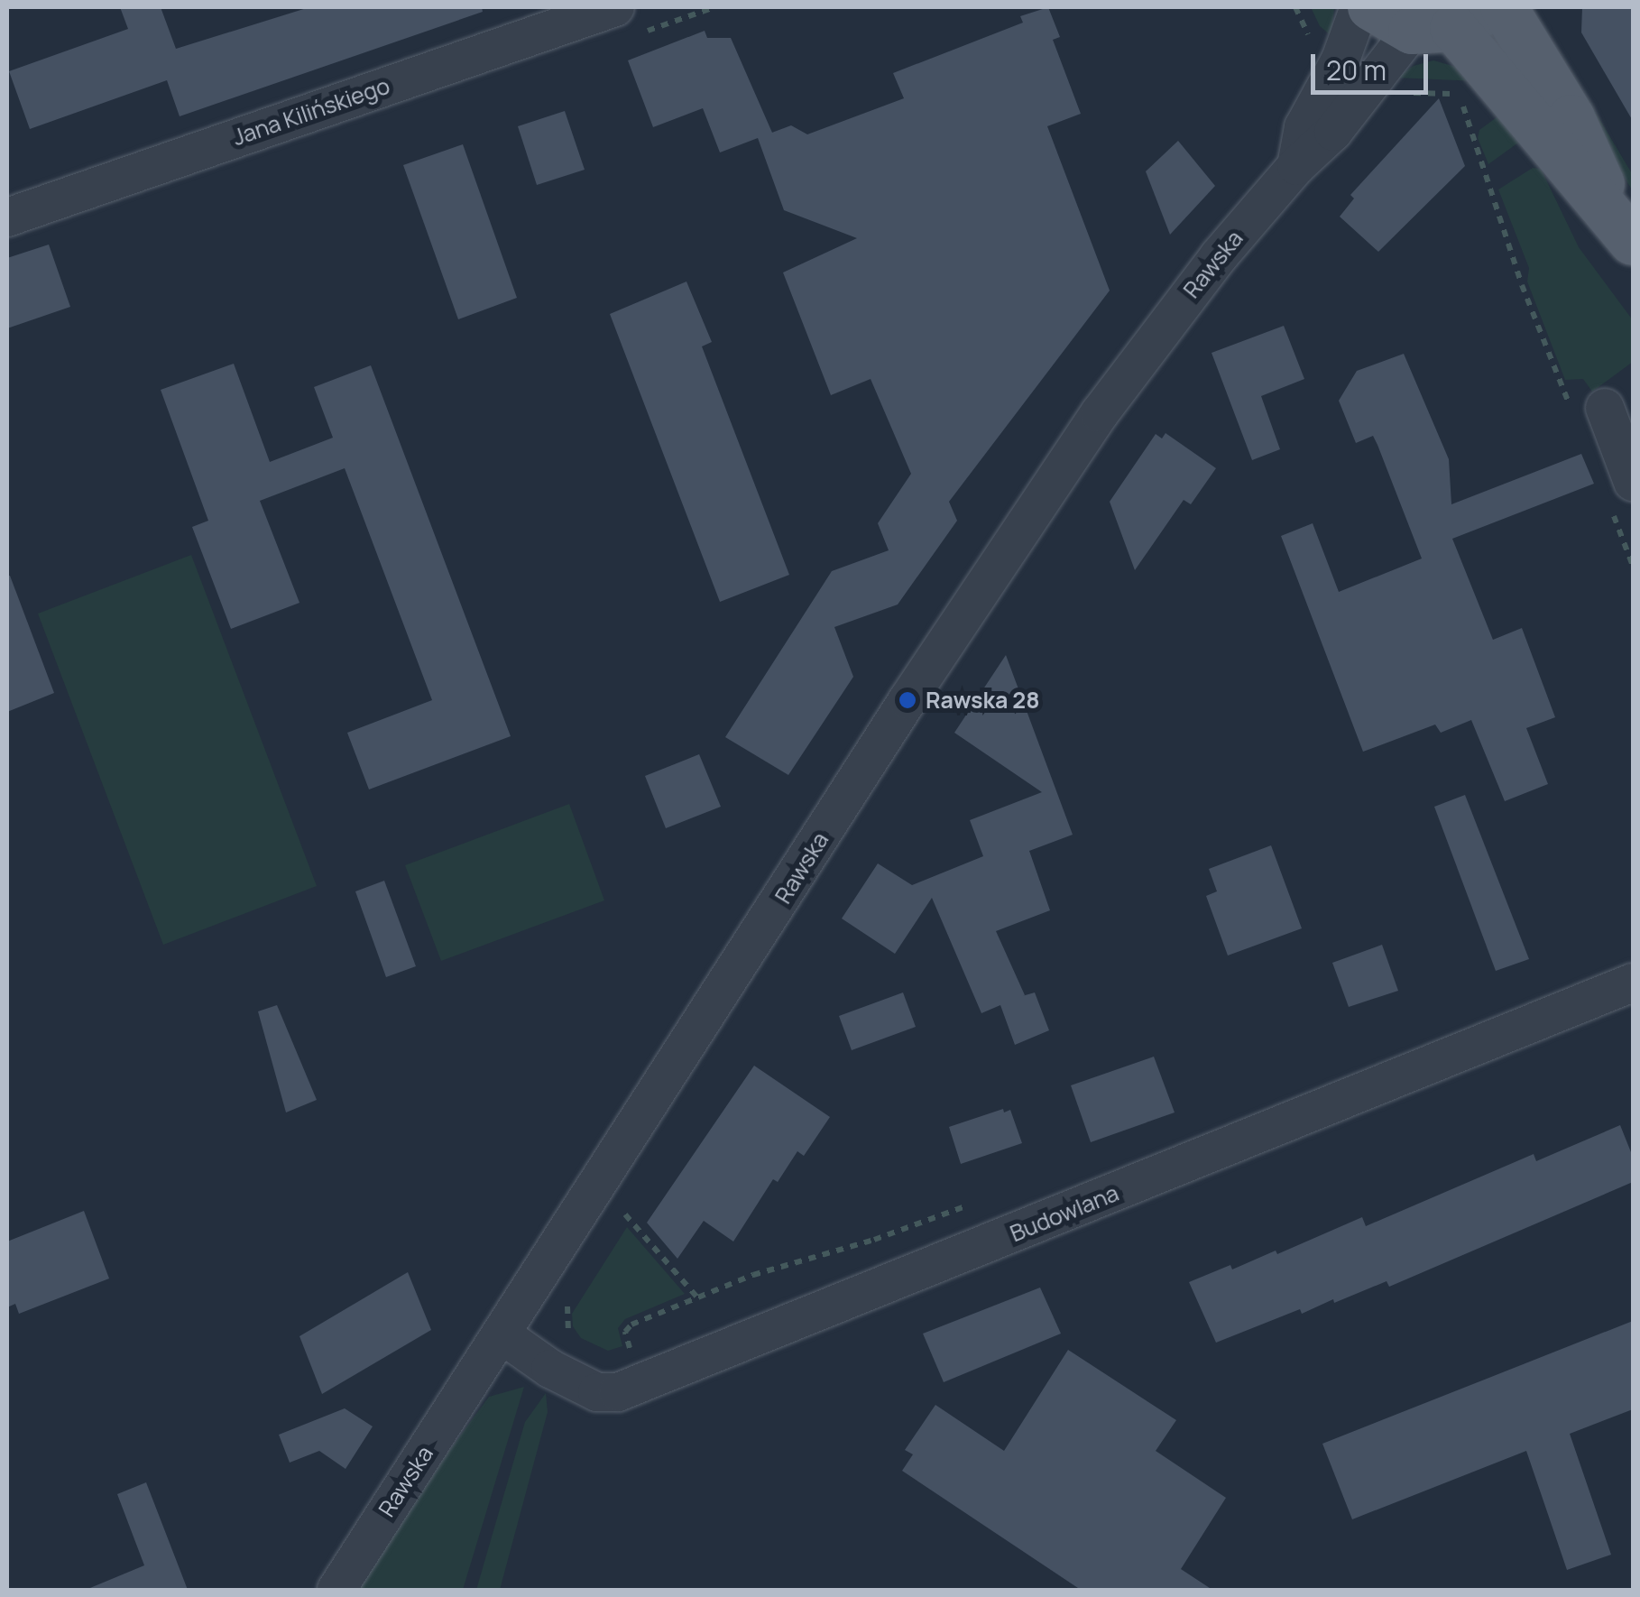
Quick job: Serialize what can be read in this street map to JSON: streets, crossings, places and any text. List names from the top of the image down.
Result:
{
  "streets": {
    "street": ["Jana Kilińskiego", "Rawska", "Budowlana"]
  },
  "crossings": [
    ["Rawska", "Budowlana"]
  ],
  "places": ["Rawska 28"],
  "scale_bar": "20 m"
}
